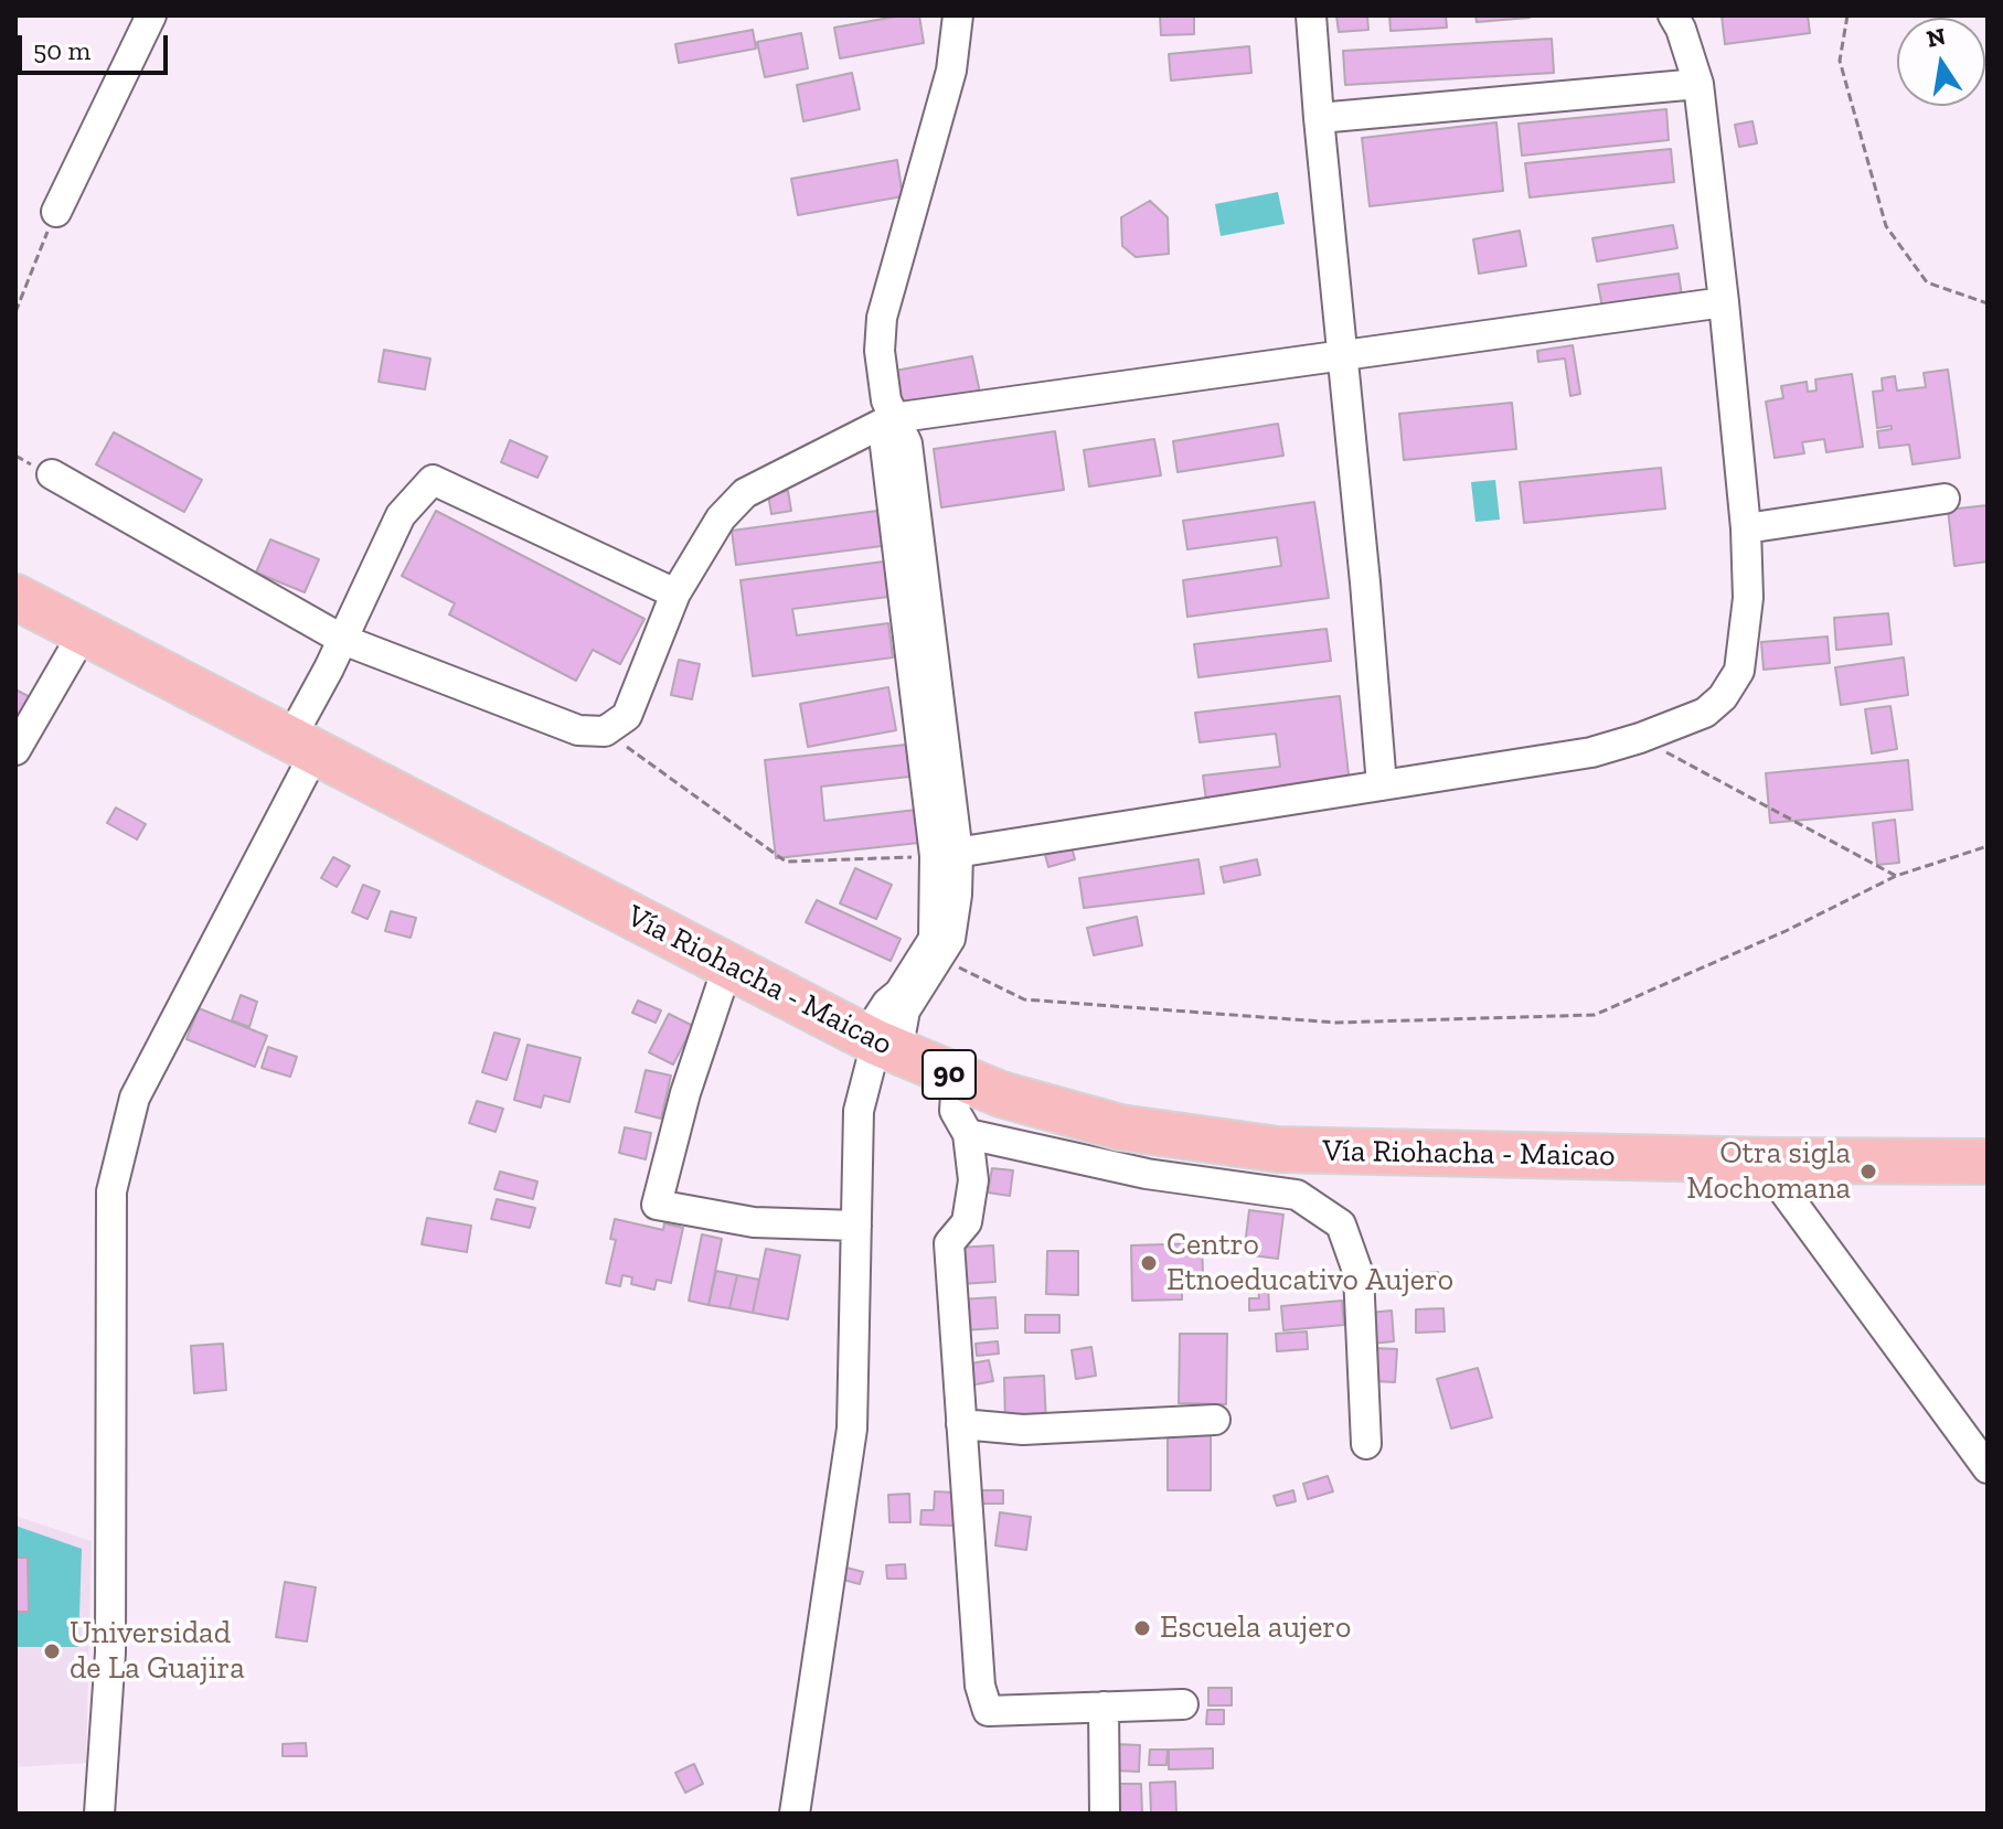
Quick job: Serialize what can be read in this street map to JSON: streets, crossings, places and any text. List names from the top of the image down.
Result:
{
  "streets": {
    "highway": ["Vía Riohacha - Maicao", "90"]
  },
  "places": [
    "Otra sigla Mochomana",
    "Centro Etnoeducativo Aujero",
    "Escuela aujero",
    "Universidad de La Guajira"
  ],
  "scale_bar": "50 m",
  "north": "top"
}
